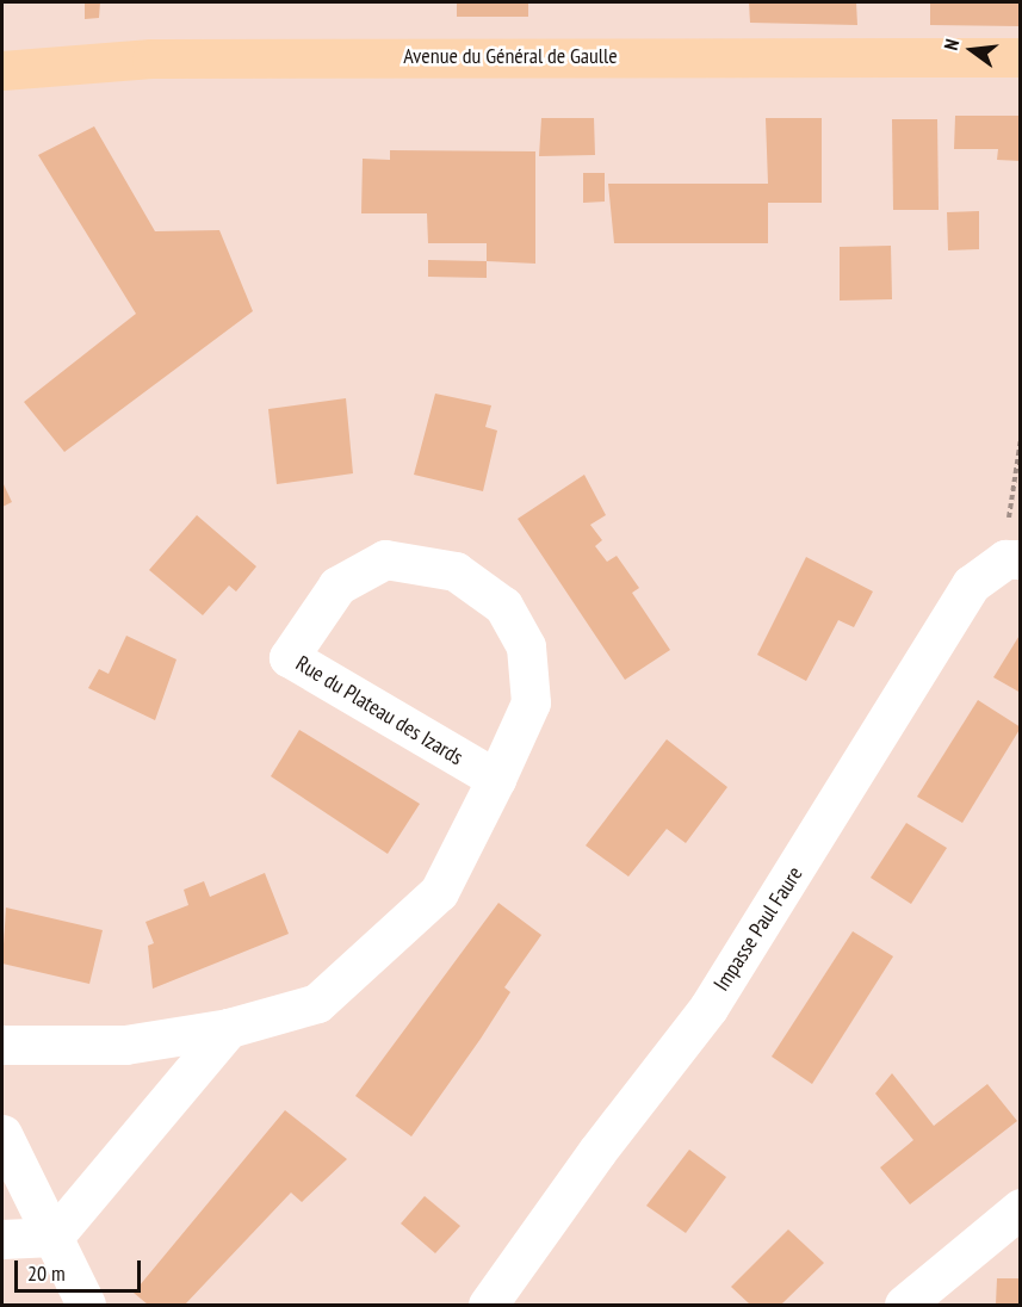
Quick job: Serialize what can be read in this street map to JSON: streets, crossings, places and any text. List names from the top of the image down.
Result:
{
  "streets": {
    "main road": ["Avenue du Général de Gaulle"],
    "street": ["Rue du Plateau des Izards", "Impasse Paul Faure"]
  },
  "scale_bar": "20 m",
  "north": "left"
}
